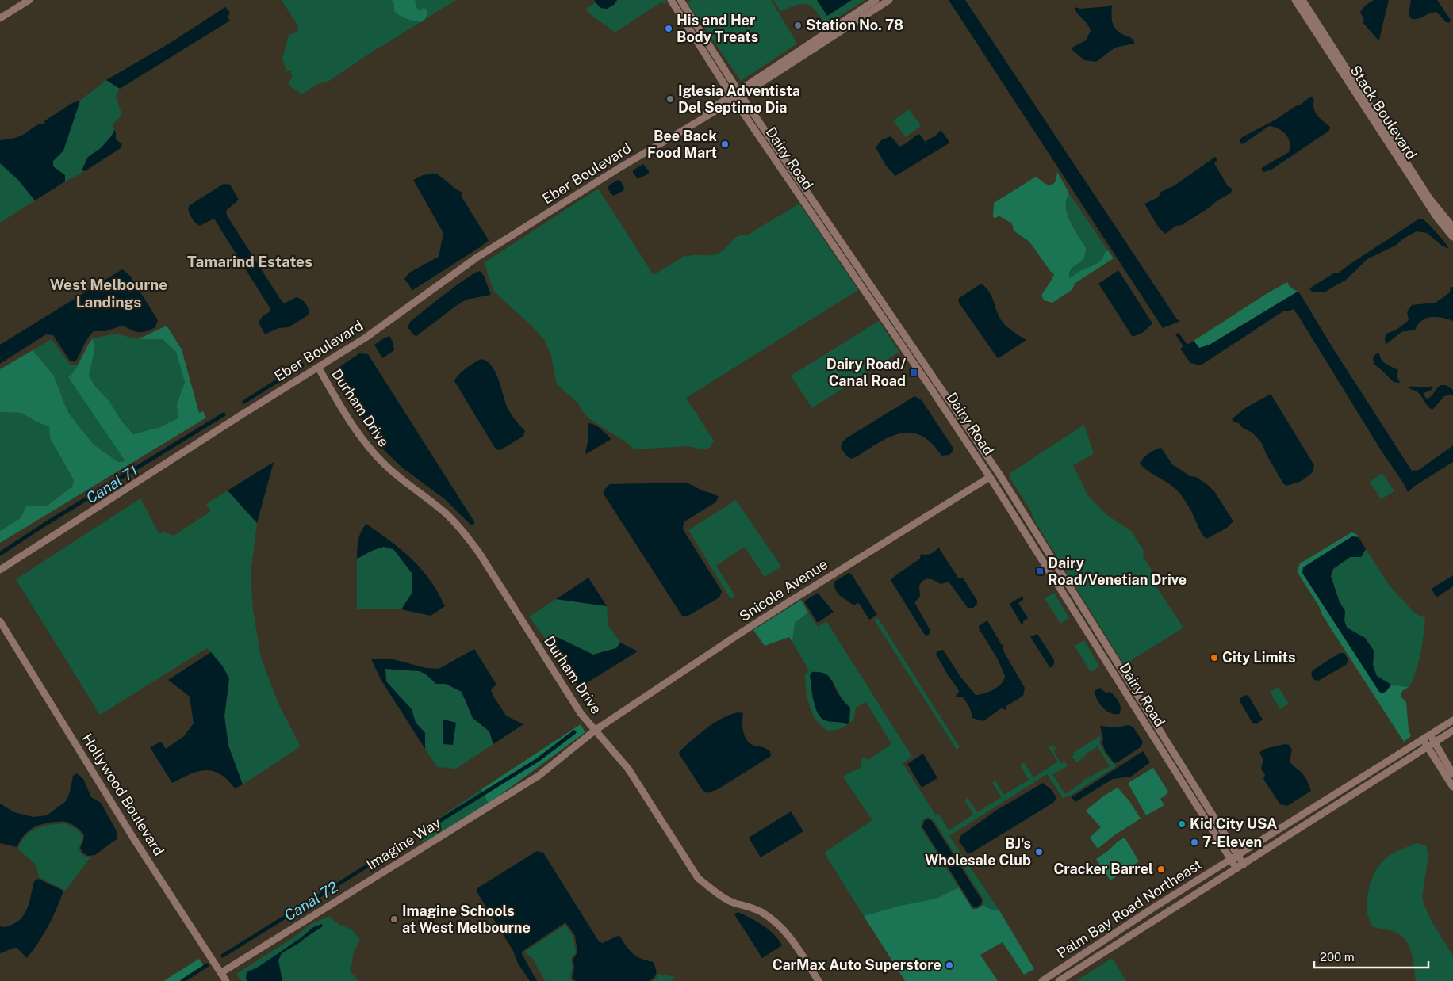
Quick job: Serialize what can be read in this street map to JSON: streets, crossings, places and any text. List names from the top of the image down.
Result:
{
  "streets": {
    "street": [
      "Stack Boulevard",
      "Dairy Road",
      "Eber Boulevard",
      "Durham Drive",
      "Snicole Avenue",
      "Hollywood Boulevard",
      "Imagine Way",
      "Palm Bay Road Northeast"
    ]
  },
  "crossings": [
    ["Dairy Road", "Eber Boulevard"],
    ["Dairy Road", "Snicole Avenue"],
    ["Dairy Road", "Palm Bay Road Northeast"],
    ["Eber Boulevard", "Durham Drive"],
    ["Durham Drive", "Snicole Avenue"],
    ["Durham Drive", "Imagine Way"],
    ["Snicole Avenue", "Imagine Way"],
    ["Hollywood Boulevard", "Imagine Way"]
  ],
  "districts": ["Tamarind Estates", "West Melbourne Landings"],
  "water": ["Canal 71", "Canal 72"],
  "places": {
    "other": [
      "Station No. 78",
      "His and Her Body Treats",
      "Iglesia Adventista Del Septimo Dia",
      "Bee Back Food Mart",
      "City Limits",
      "Kid City USA",
      "7-Eleven",
      "BJ's Wholesale Club",
      "Cracker Barrel",
      "Imagine Schools at West Melbourne",
      "CarMax Auto Superstore"
    ],
    "transit": ["Dairy Road/ Canal Road", "Dairy Road/Venetian Drive"]
  },
  "scale_bar": "200 m"
}
